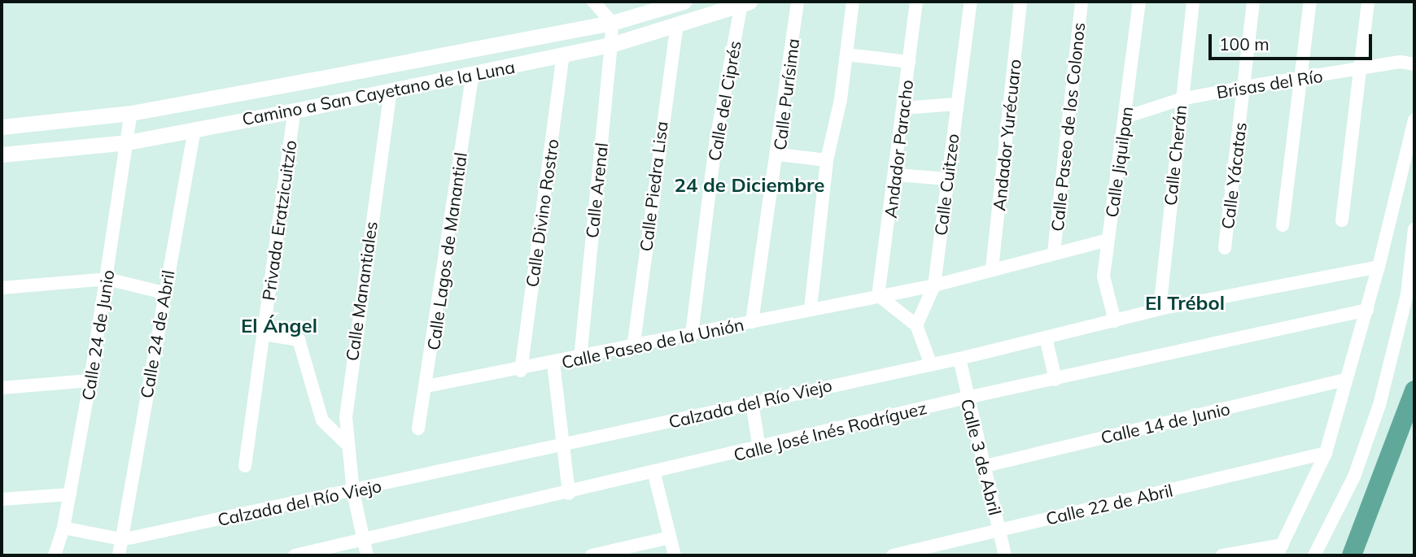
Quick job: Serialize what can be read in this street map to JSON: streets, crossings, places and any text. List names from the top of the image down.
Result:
{
  "streets": {
    "street": [
      "Brisas del Río",
      "Camino a San Cayetano de la Luna",
      "Calle Purísima",
      "Calle del Ciprés",
      "Calle Paseo de los Colonos",
      "Andador Yurécuaro",
      "Andador Paracho",
      "Calle Cherán",
      "Calle Jiquilpan",
      "Calle Yácatas",
      "Calle Cuitzeo",
      "Calle Piedra Lisa",
      "Calle Arenal",
      "Calle Divino Rostro",
      "Privada Eratzicuitzío",
      "Calle Lagos de Manantial",
      "Calle Manantiales",
      "Calle 24 de Abril",
      "Calle 24 de Junio",
      "Calle Paseo de la Unión",
      "Calzada del Río Viejo",
      "Calle 14 de Junio",
      "Calle José Inés Rodríguez",
      "Calle 3 de Abril",
      "Calle 22 de Abril"
    ]
  },
  "crossings": [
    ["Brisas del Río", "Calle Cherán"],
    ["Brisas del Río", "Calle Jiquilpan"],
    ["Brisas del Río", "Calle Yácatas"],
    ["Camino a San Cayetano de la Luna", "Calle del Ciprés"],
    ["Camino a San Cayetano de la Luna", "Calle Piedra Lisa"],
    ["Camino a San Cayetano de la Luna", "Calle Arenal"],
    ["Camino a San Cayetano de la Luna", "Calle Divino Rostro"],
    ["Camino a San Cayetano de la Luna", "Privada Eratzicuitzío"],
    ["Camino a San Cayetano de la Luna", "Calle Lagos de Manantial"],
    ["Camino a San Cayetano de la Luna", "Calle Manantiales"],
    ["Camino a San Cayetano de la Luna", "Calle 24 de Abril"],
    ["Camino a San Cayetano de la Luna", "Calle 24 de Junio"],
    ["Calle Purísima", "Calle Paseo de la Unión"],
    ["Calle del Ciprés", "Calle Paseo de la Unión"],
    ["Calle Paseo de los Colonos", "Calle Paseo de la Unión"],
    ["Andador Yurécuaro", "Calle Paseo de la Unión"],
    ["Andador Paracho", "Calle Paseo de la Unión"],
    ["Calle Cherán", "Calzada del Río Viejo"],
    ["Calle Jiquilpan", "Calle Paseo de la Unión"],
    ["Calle Jiquilpan", "Calzada del Río Viejo"],
    ["Calle Cuitzeo", "Calle Paseo de la Unión"],
    ["Calle Piedra Lisa", "Calle Paseo de la Unión"],
    ["Calle Arenal", "Calle Paseo de la Unión"],
    ["Calle Divino Rostro", "Calle Paseo de la Unión"],
    ["Calle Lagos de Manantial", "Calle Paseo de la Unión"],
    ["Calle Manantiales", "Calzada del Río Viejo"],
    ["Calle Manantiales", "Calle José Inés Rodríguez"],
    ["Calle 24 de Abril", "Calzada del Río Viejo"],
    ["Calzada del Río Viejo", "Calle 3 de Abril"],
    ["Calle 14 de Junio", "Calle 3 de Abril"],
    ["Calle José Inés Rodríguez", "Calle 3 de Abril"],
    ["Calle 3 de Abril", "Calle 22 de Abril"]
  ],
  "districts": ["24 de Diciembre", "El Trébol", "El Ángel"],
  "scale_bar": "100 m"
}
